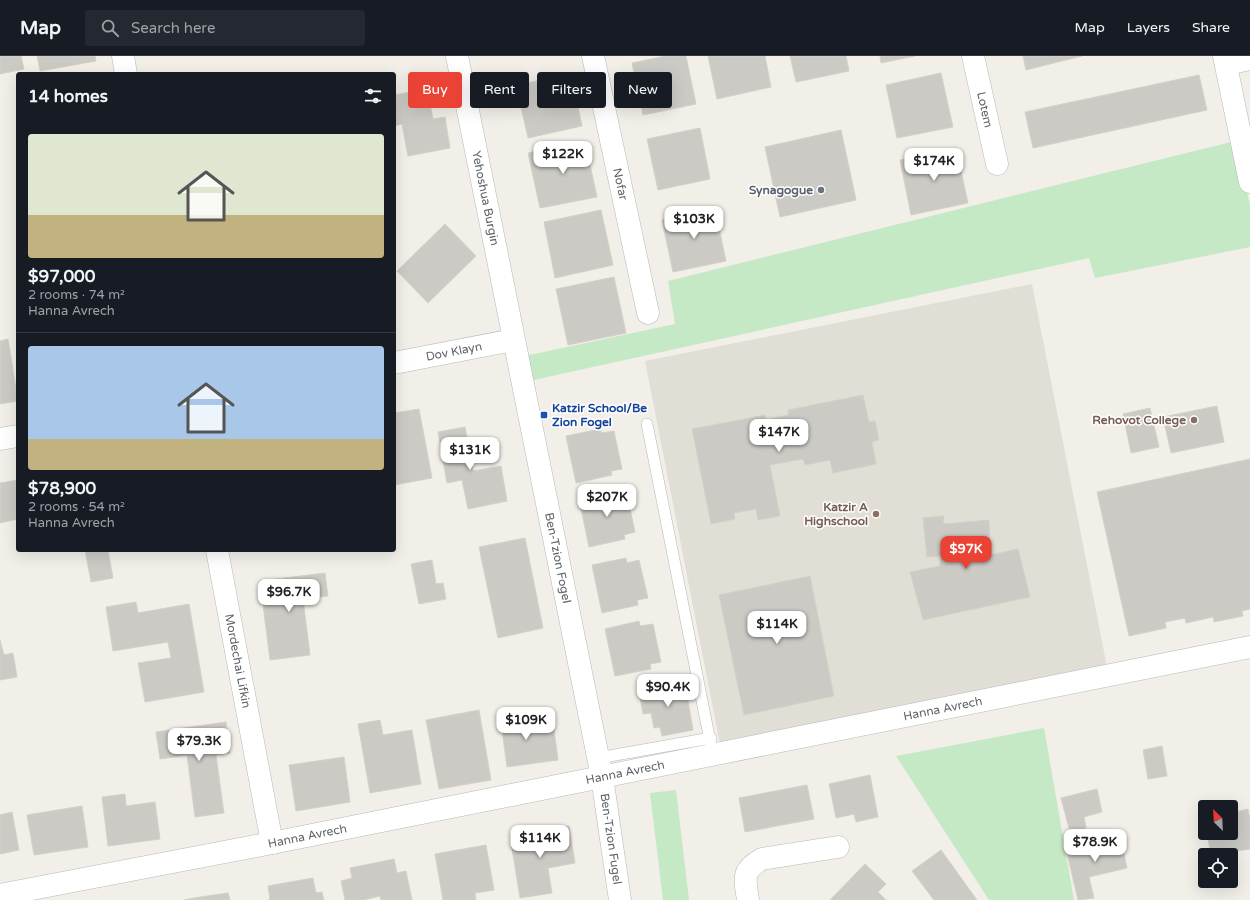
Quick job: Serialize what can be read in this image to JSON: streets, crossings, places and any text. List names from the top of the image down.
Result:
{
  "streets": {
    "street": [
      "Lotem",
      "Nofar",
      "Yehoshua Burgin",
      "Dov Klayn",
      "Ben-Tzion Fogel",
      "Mordechai Lifkin",
      "Hanna Avrech",
      "Ben-Tzion Fugel"
    ]
  },
  "crossings": [
    ["Yehoshua Burgin", "Dov Klayn"],
    ["Yehoshua Burgin", "Ben-Tzion Fogel"],
    ["Dov Klayn", "Ben-Tzion Fogel"],
    ["Ben-Tzion Fogel", "Hanna Avrech"],
    ["Ben-Tzion Fogel", "Ben-Tzion Fugel"],
    ["Mordechai Lifkin", "Hanna Avrech"],
    ["Hanna Avrech", "Ben-Tzion Fugel"]
  ],
  "places": {
    "other": ["Synagogue", "Rehovot College", "Katzir A Highschool"],
    "transit": ["Katzir School/Be Zion Fogel"]
  },
  "north": "top left",
  "page": {
    "header": "Map",
    "search": "Search here",
    "nav": ["Map", "Layers", "Share"],
    "chip": [
      "Buy",
      "Rent",
      "Filters",
      "New"
    ],
    "heading": "14 homes",
    "list": [
      {
        "name": "$97,000",
        "note": "2 rooms · 74 m² · Hanna Avrech"
      },
      {
        "name": "$78,900",
        "note": "2 rooms · 54 m² · Hanna Avrech"
      }
    ],
    "price": [
      "$122K",
      "$174K",
      "$103K",
      "$147K",
      "$131K",
      "$207K",
      "$97K",
      "$96.7K",
      "$114K",
      "$90.4K",
      "$109K",
      "$79.3K",
      "$114K",
      "$78.9K"
    ]
  }
}
